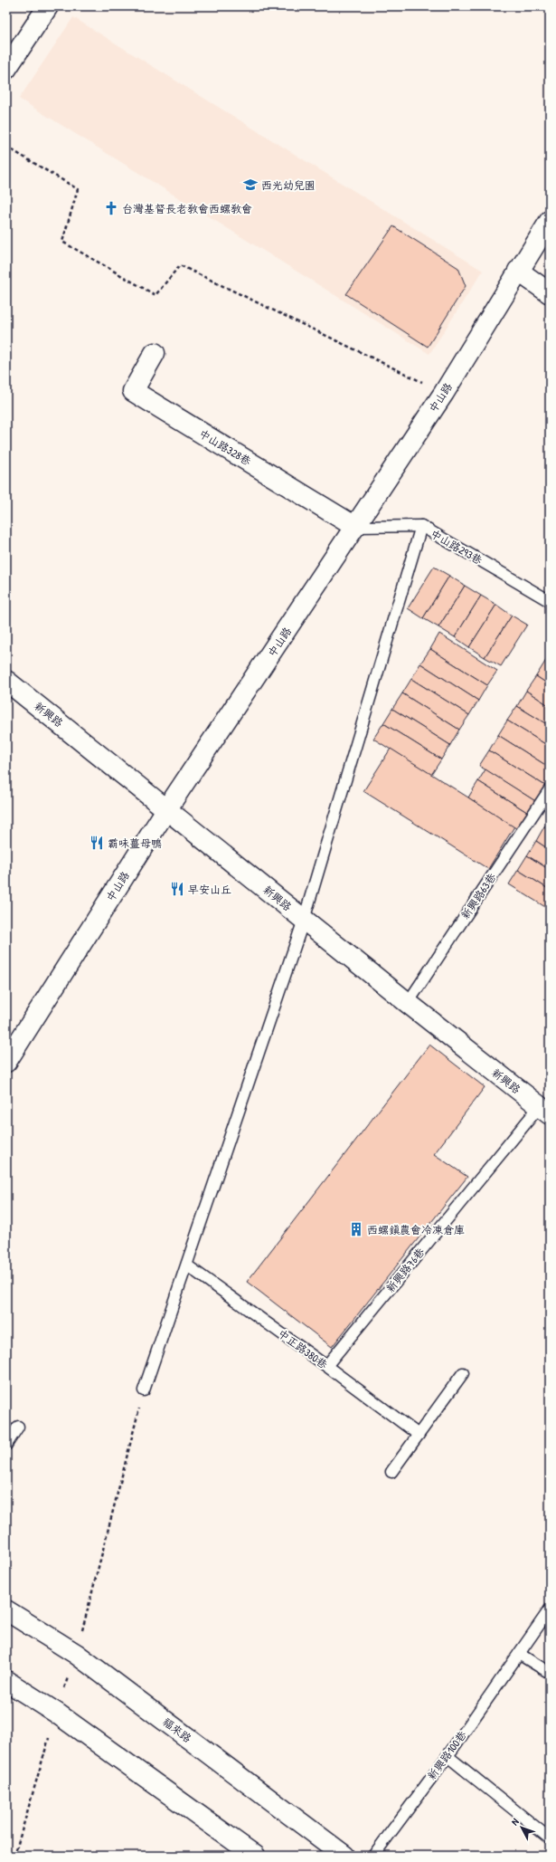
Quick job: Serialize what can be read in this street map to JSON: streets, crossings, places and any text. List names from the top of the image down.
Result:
{
  "streets": {
    "street": [
      "中山路",
      "中山路328巷",
      "新興路",
      "福來路"
    ],
    "lane": [
      "中山路293巷",
      "新興路63巷",
      "新興路76巷",
      "中正路380巷",
      "新興路100巷"
    ]
  },
  "crossings": [
    ["中山路", "中山路328巷"],
    ["中山路", "中山路293巷"],
    ["中山路", "新興路"],
    ["中山路328巷", "中山路293巷"],
    ["新興路", "新興路63巷"],
    ["新興路", "新興路76巷"],
    ["新興路76巷", "中正路380巷"]
  ],
  "places": {
    "school or university": ["西光幼兒園"],
    "church": ["台灣基督長老教會西螺教會"],
    "restaurant": ["霸味薑母鴨", "早安山丘"],
    "building": ["西螺鎮農會冷凍倉庫"]
  },
  "north": "top left"
}
